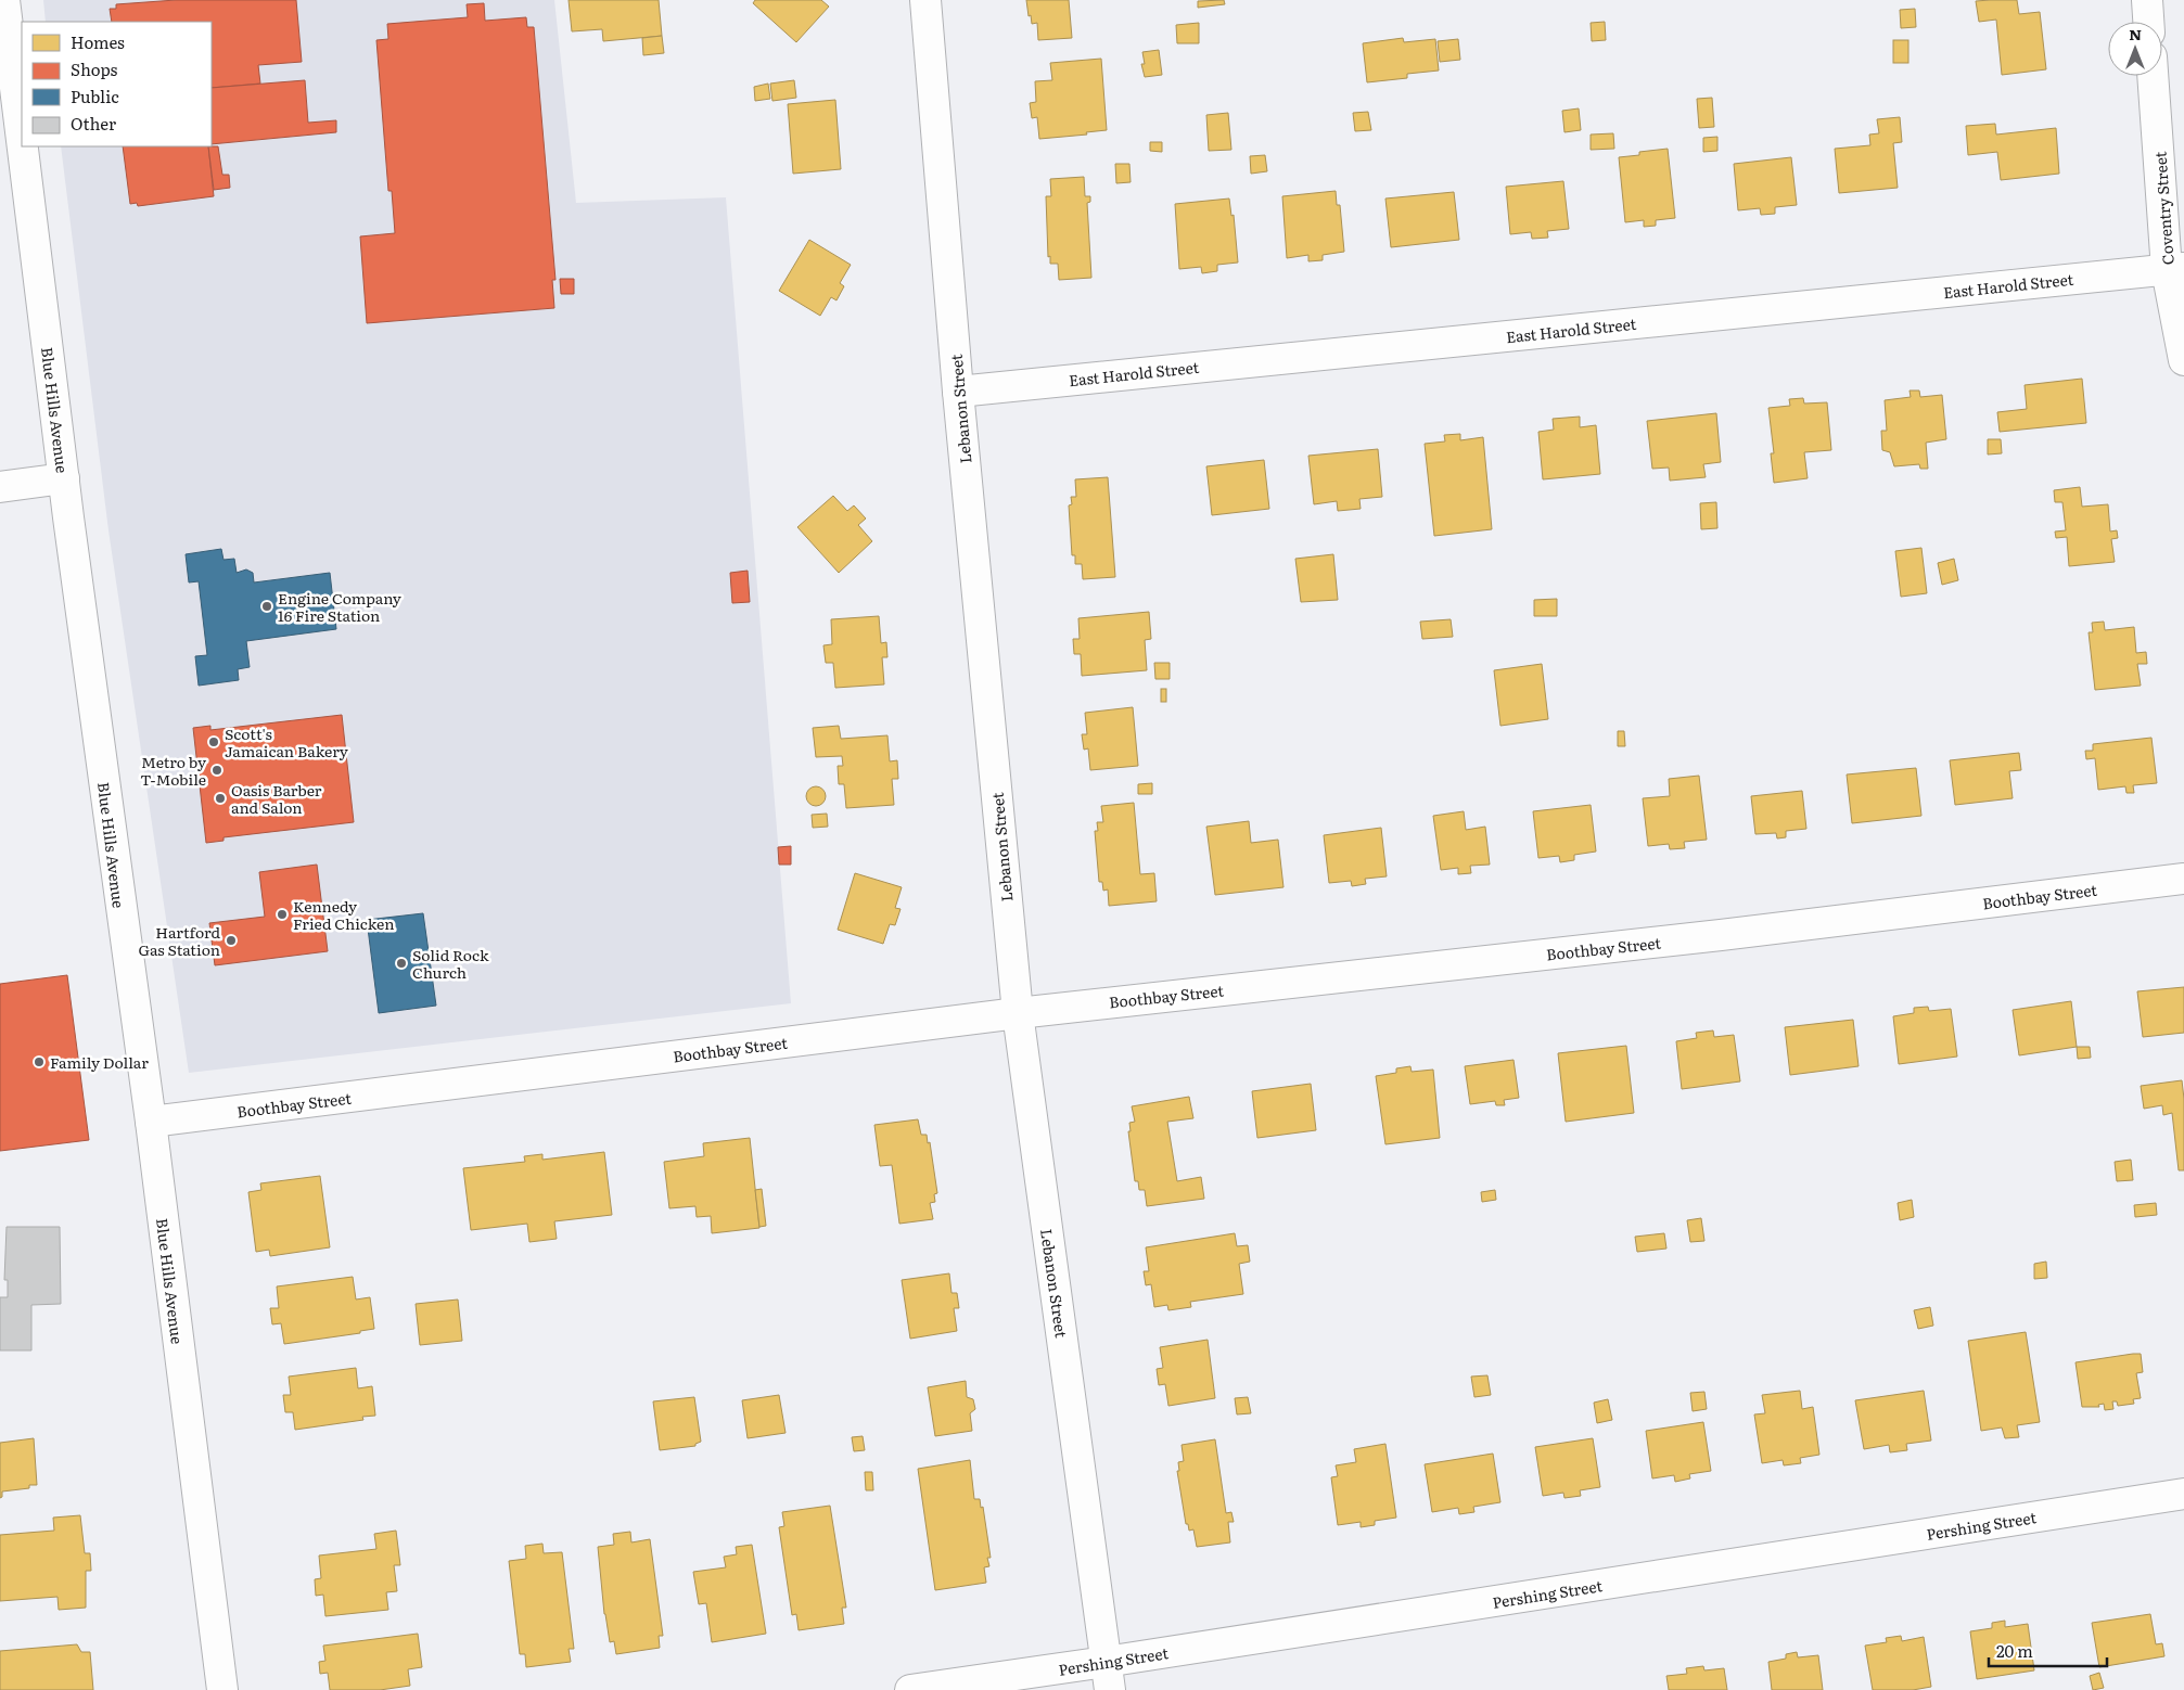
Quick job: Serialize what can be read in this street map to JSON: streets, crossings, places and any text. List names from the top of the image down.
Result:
{
  "streets": {
    "street": [
      "Coventry Street",
      "East Harold Street",
      "Lebanon Street",
      "Blue Hills Avenue",
      "Boothbay Street",
      "Pershing Street"
    ]
  },
  "crossings": [
    ["Coventry Street", "East Harold Street"],
    ["East Harold Street", "Lebanon Street"],
    ["Lebanon Street", "Boothbay Street"],
    ["Lebanon Street", "Pershing Street"],
    ["Blue Hills Avenue", "Boothbay Street"]
  ],
  "places": [
    "Engine Company 16 Fire Station",
    "Scott's Jamaican Bakery",
    "Metro by T-Mobile",
    "Oasis Barber and Salon",
    "Kennedy Fried Chicken",
    "Hartford Gas Station",
    "Solid Rock Church",
    "Family Dollar"
  ],
  "legend": [
    "Homes",
    "Shops",
    "Public",
    "Other"
  ],
  "scale_bar": "20 m",
  "north": "top"
}
